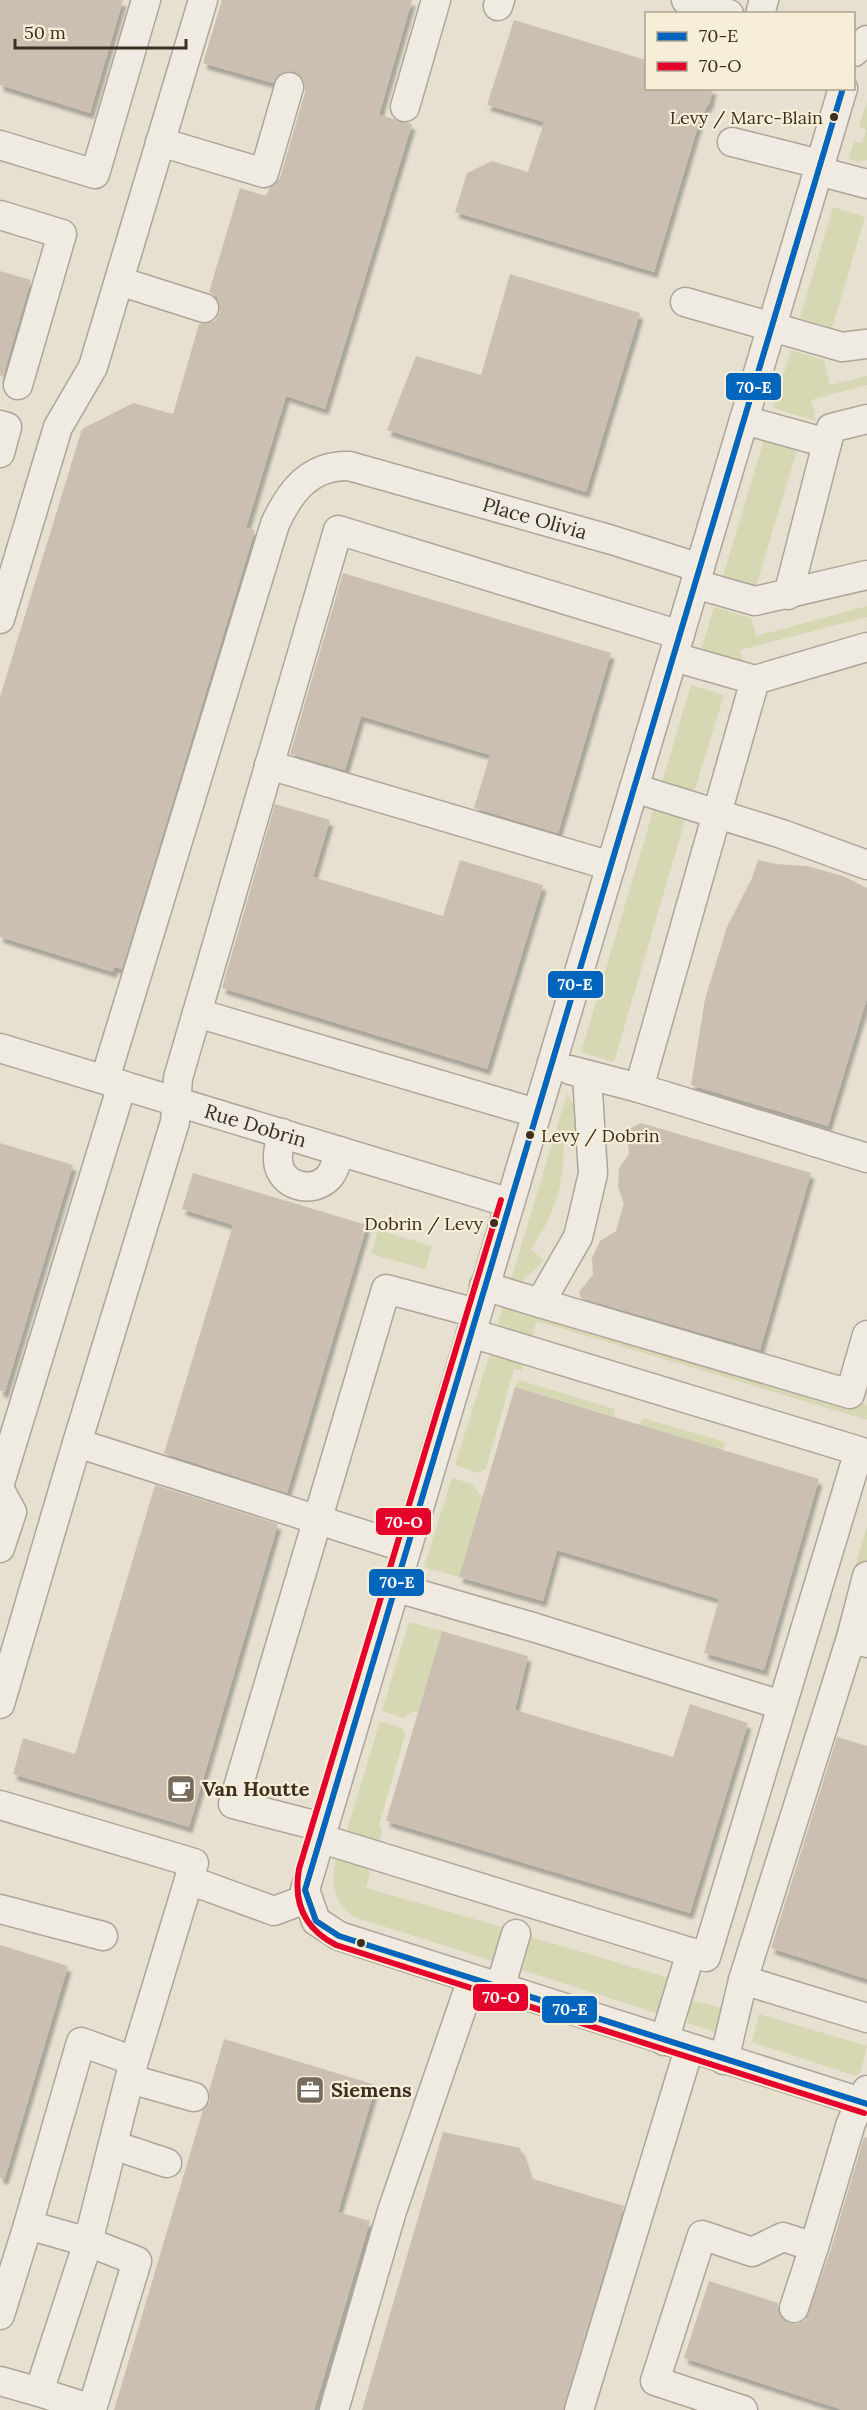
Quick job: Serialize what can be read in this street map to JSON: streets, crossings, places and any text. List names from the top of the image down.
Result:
{
  "streets": {
    "street": ["Place Olivia", "Rue Dobrin"]
  },
  "crossings": [
    ["Place Olivia", "Rue Dobrin"]
  ],
  "places": {
    "other": ["Levy / Marc-Blain", "Levy / Dobrin", "Dobrin / Levy"],
    "cafe": ["Van Houtte"],
    "office": ["Siemens"]
  },
  "lines": ["transit line 70-E", "transit line 70-O"],
  "legend": ["70-E", "70-O"],
  "scale_bar": "50 m"
}
